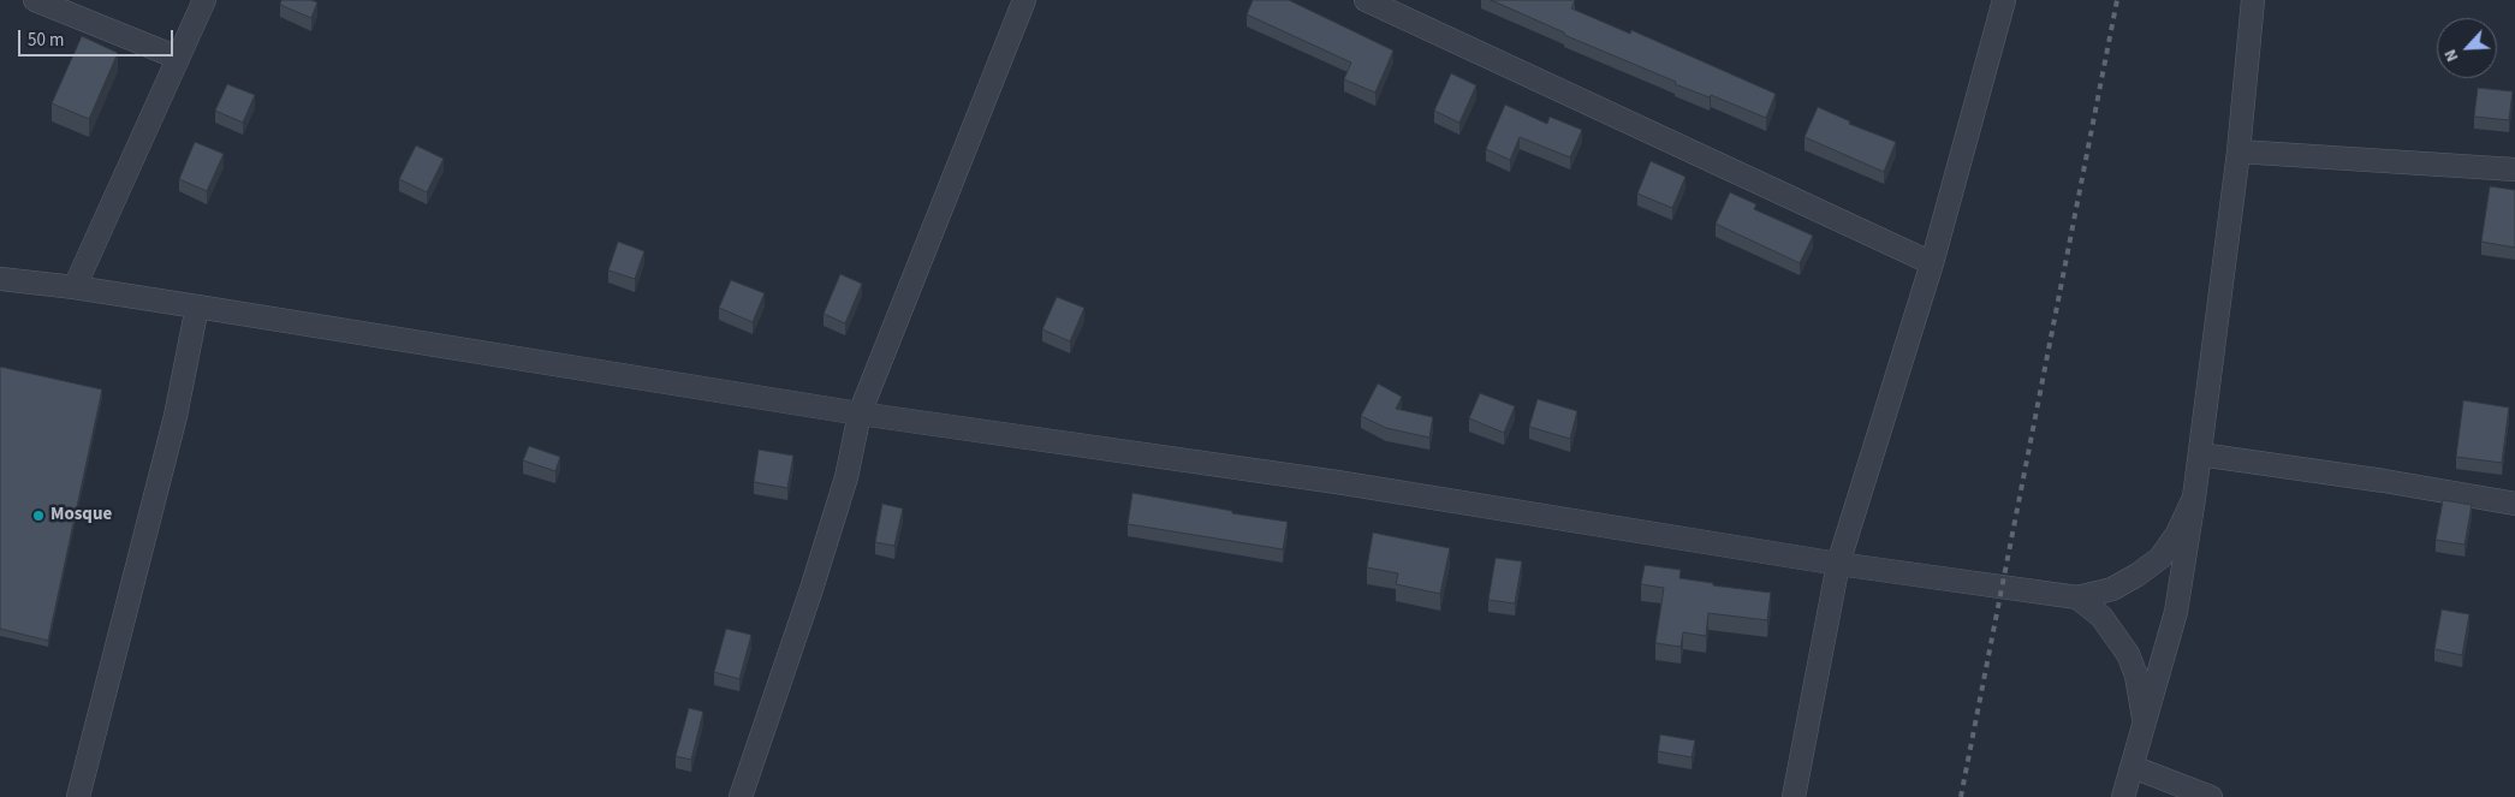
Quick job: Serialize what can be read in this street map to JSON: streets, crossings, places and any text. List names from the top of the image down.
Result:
{
  "places": ["Mosque"],
  "scale_bar": "50 m",
  "north": "bottom left"
}
